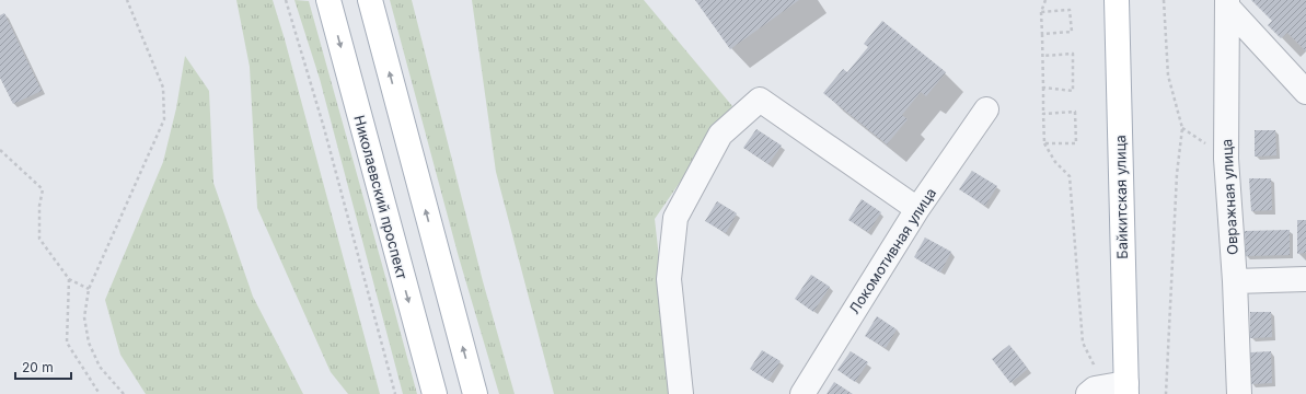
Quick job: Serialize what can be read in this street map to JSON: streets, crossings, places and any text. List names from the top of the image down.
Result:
{
  "streets": {
    "main road": ["Николаевский проспект", "Байкитская улица"],
    "street": ["Овражная улица", "Локомотивная улица"]
  },
  "scale_bar": "20 m"
}
